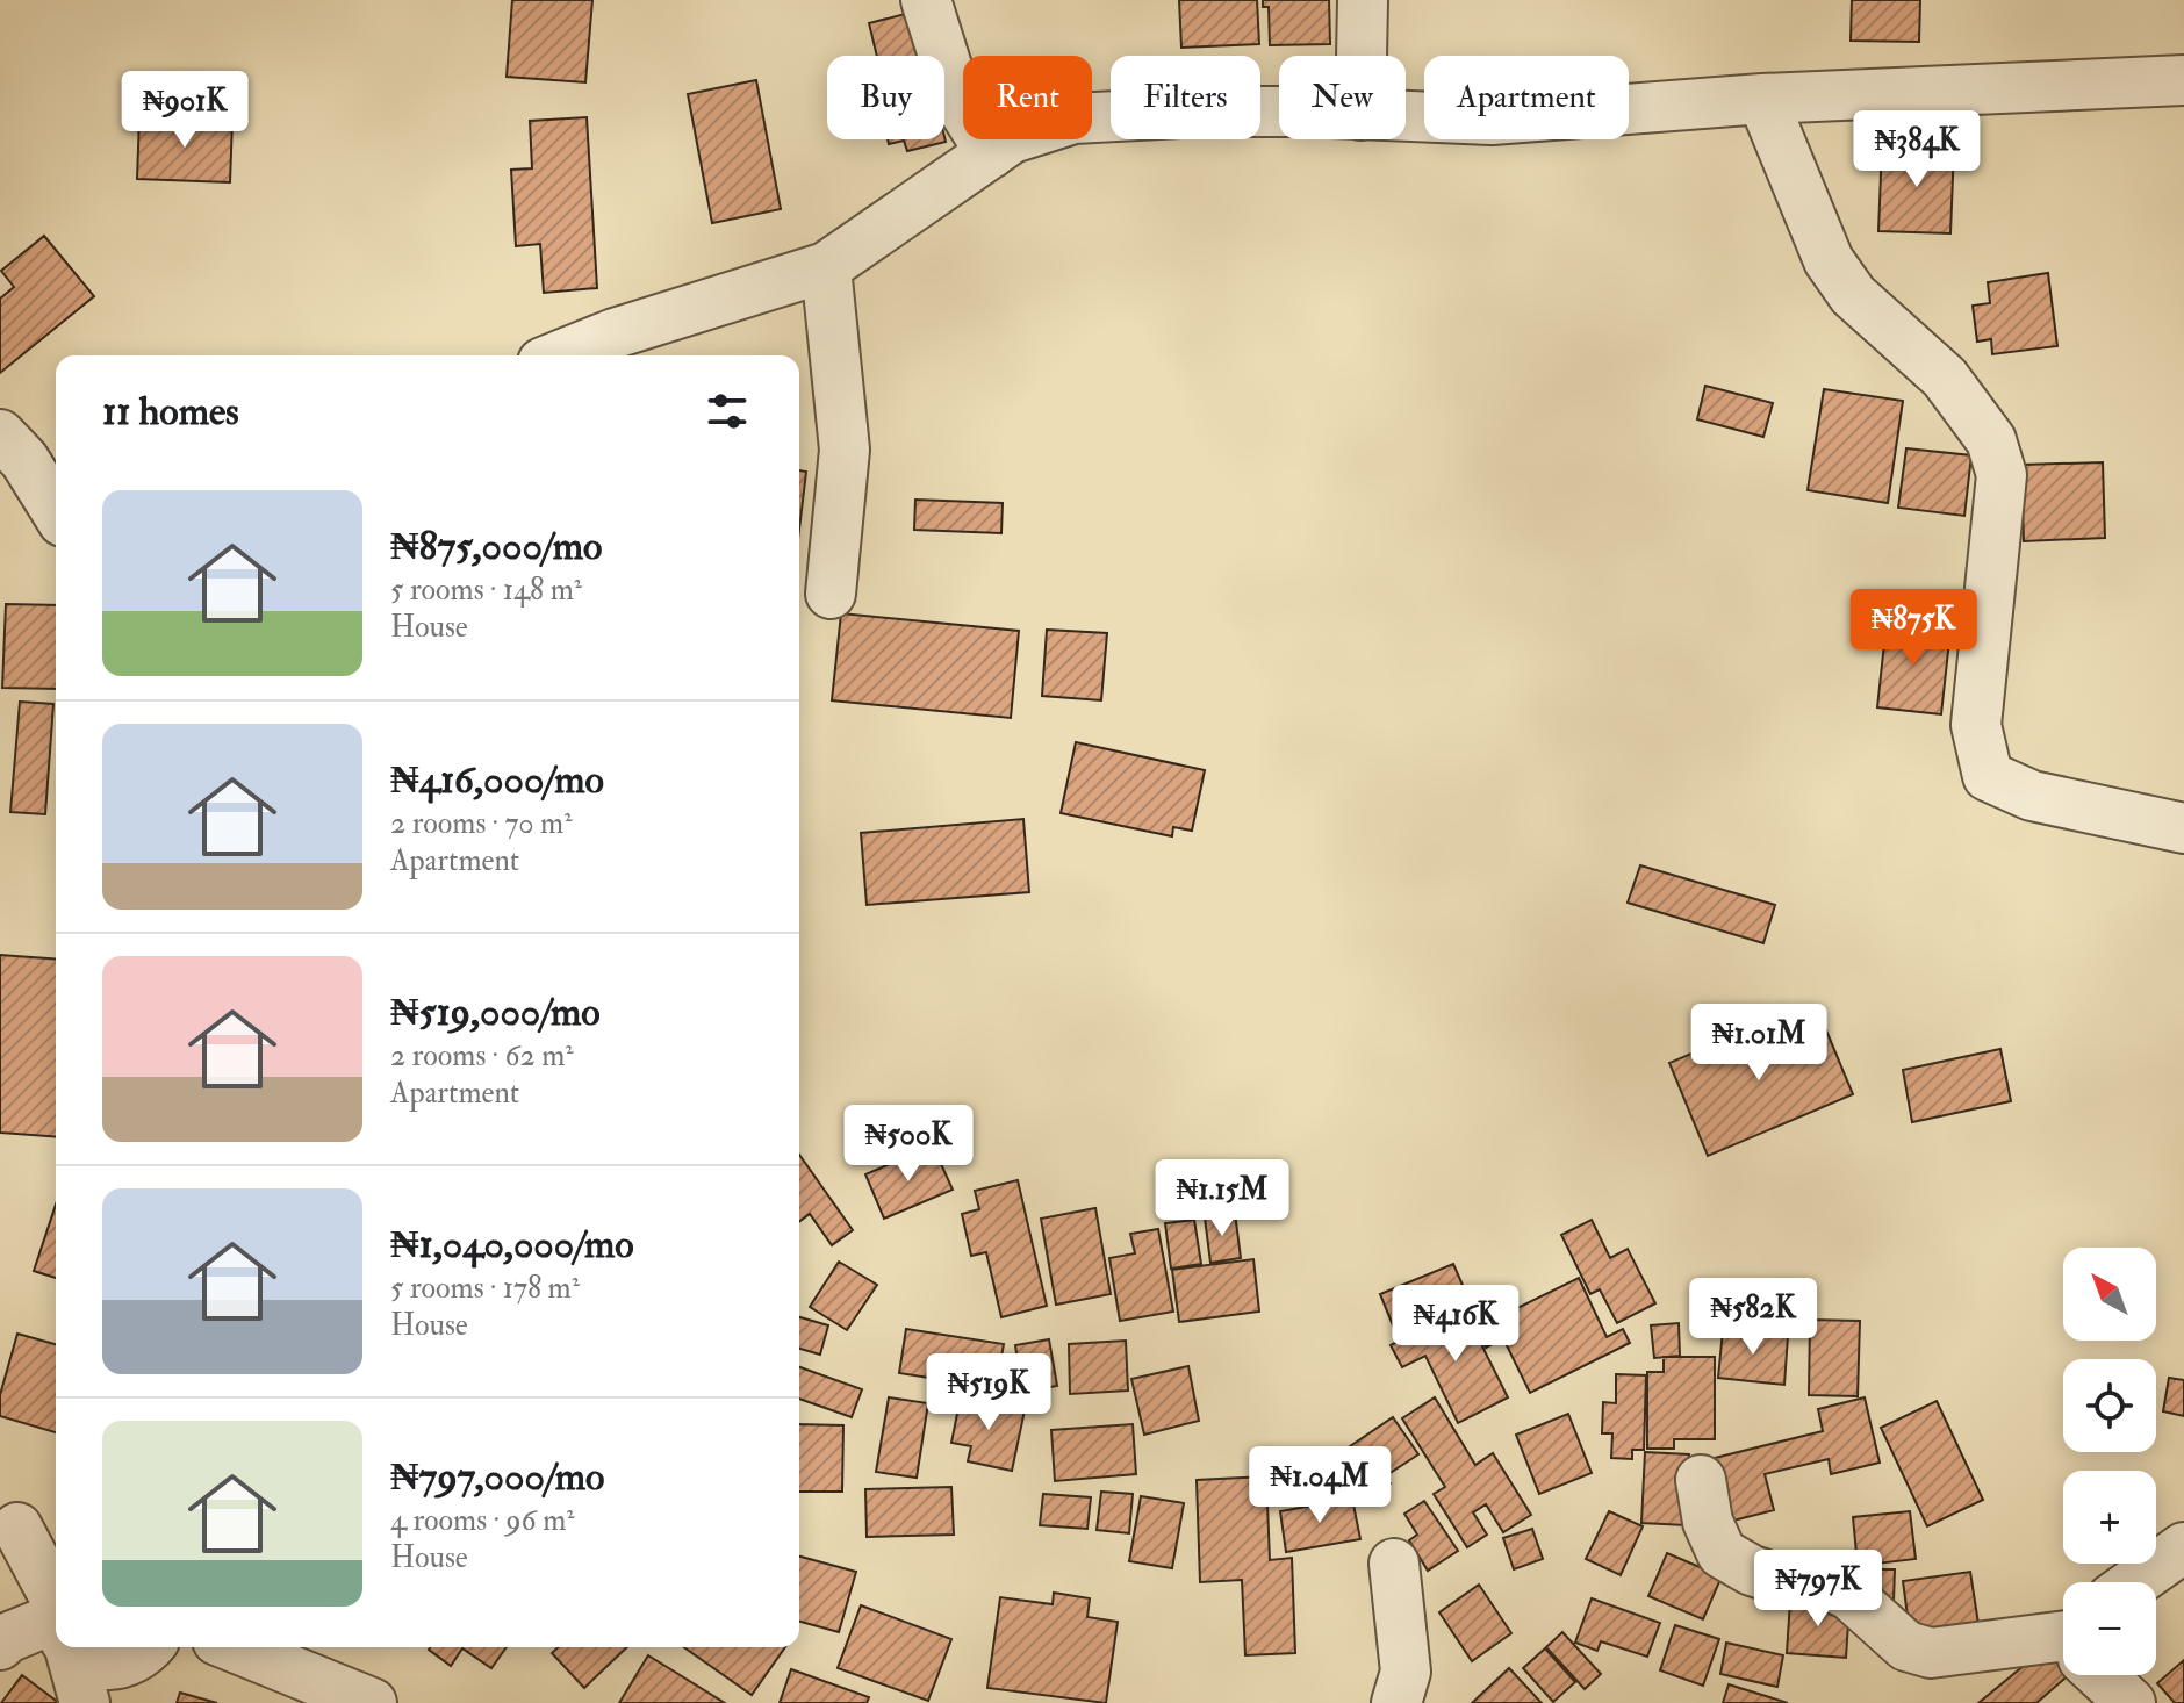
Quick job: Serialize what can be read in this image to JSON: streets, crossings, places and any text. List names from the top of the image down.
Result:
{
  "north": "top left",
  "page": {
    "chip": [
      "Buy",
      "Rent",
      "Filters",
      "New",
      "Apartment"
    ],
    "price": [
      "₦901K",
      "₦384K",
      "₦875K",
      "₦1.01M",
      "₦500K",
      "₦1.15M",
      "₦582K",
      "₦416K",
      "₦519K",
      "₦1.04M",
      "₦797K"
    ],
    "heading": "11 homes",
    "list": [
      {
        "name": "₦875,000/mo",
        "note": "5 rooms · 148 m² · House"
      },
      {
        "name": "₦416,000/mo",
        "note": "2 rooms · 70 m² · Apartment"
      },
      {
        "name": "₦519,000/mo",
        "note": "2 rooms · 62 m² · Apartment"
      },
      {
        "name": "₦1,040,000/mo",
        "note": "5 rooms · 178 m² · House"
      },
      {
        "name": "₦797,000/mo",
        "note": "4 rooms · 96 m² · House"
      }
    ],
    "map_buttons": ["+", "−"]
  }
}
